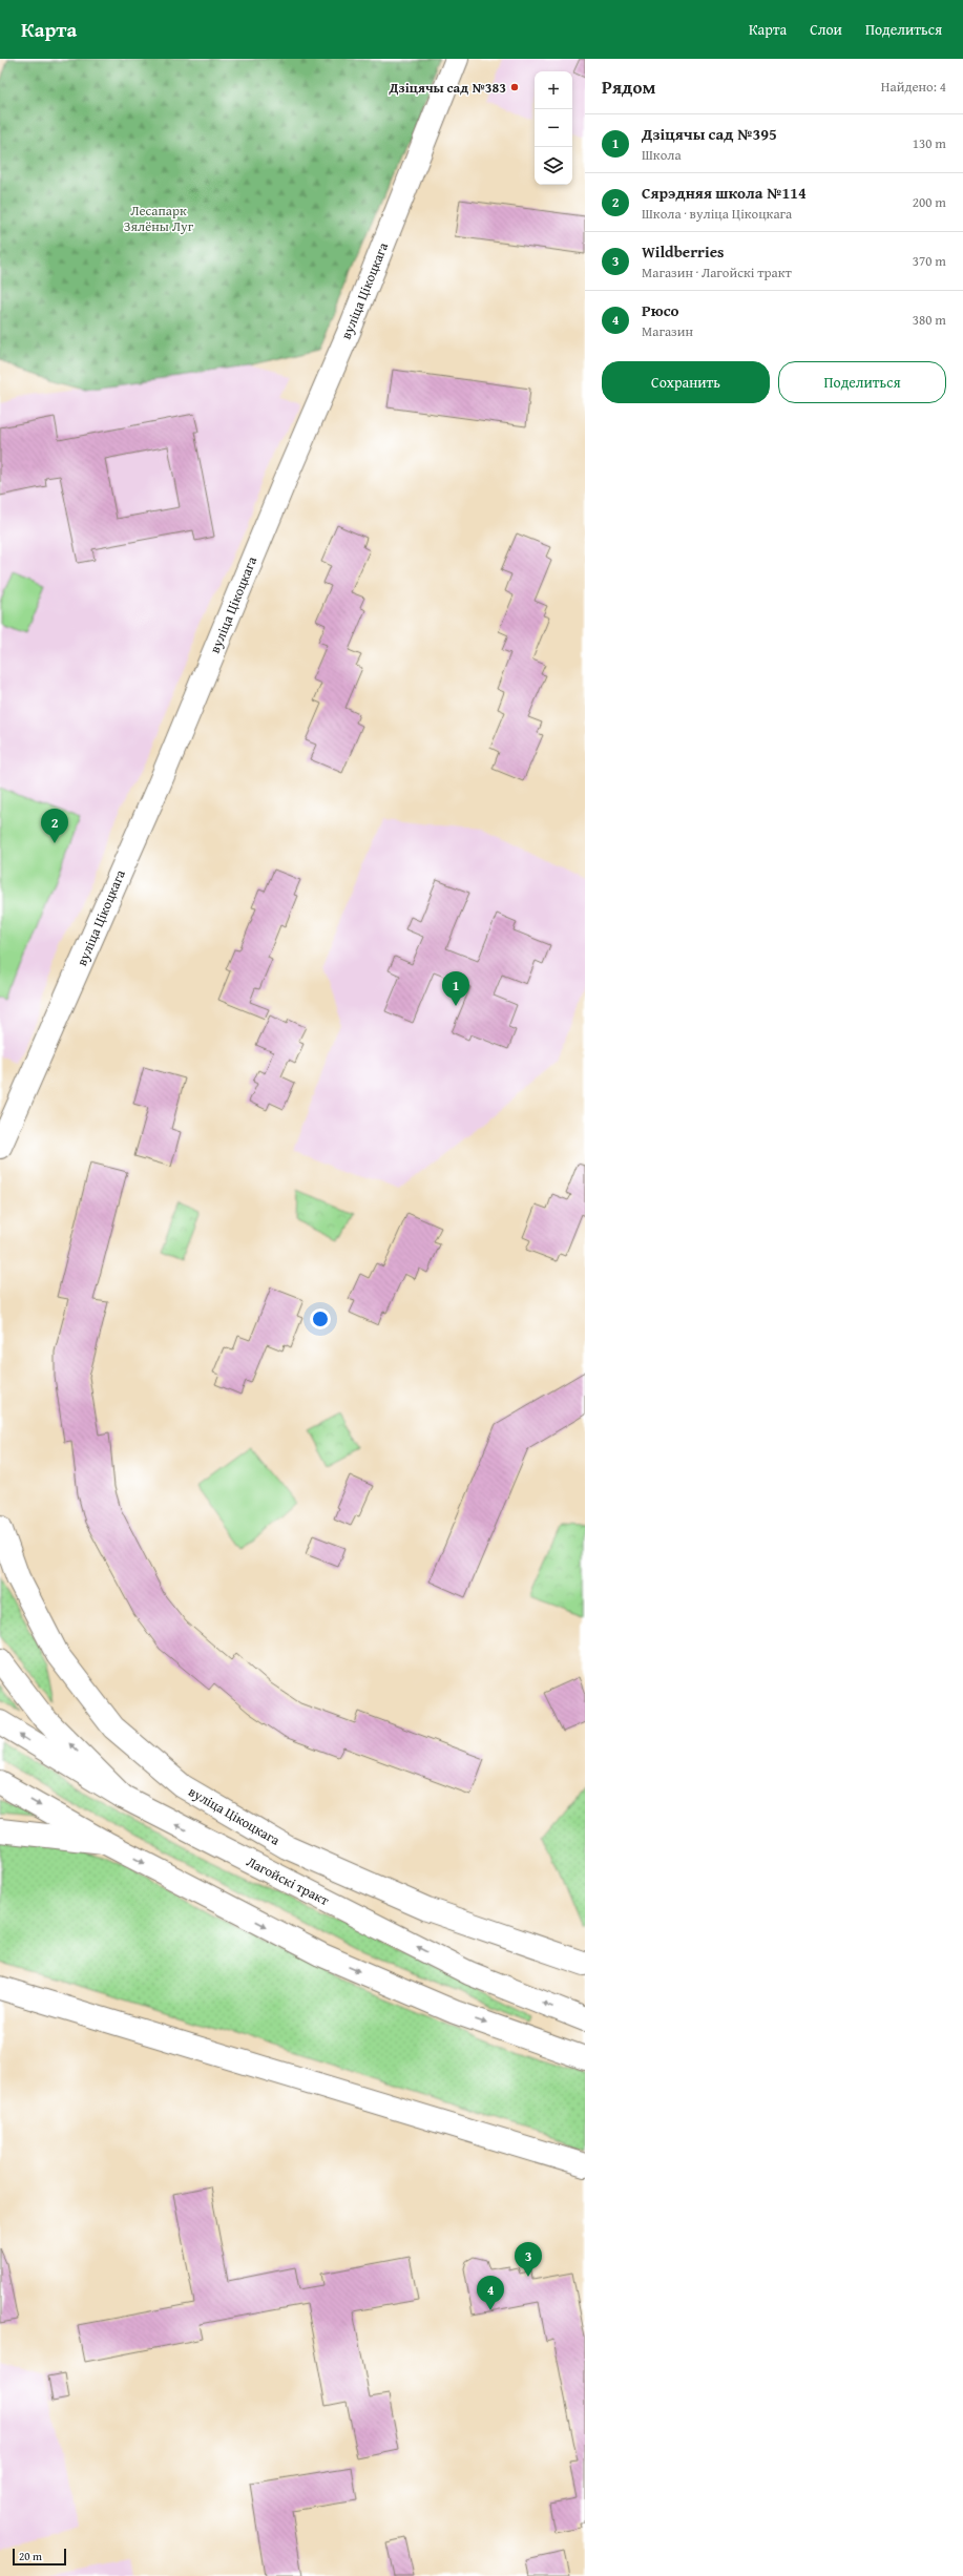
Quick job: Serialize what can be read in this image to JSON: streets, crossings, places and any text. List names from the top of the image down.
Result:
{
  "streets": {
    "main road": ["вуліца Цікоцкага", "Лагойскі тракт"]
  },
  "parks": ["Лесапарк Зялёны Луг"],
  "places": ["Дзіцячы сад №383"],
  "scale_bar": "20 m",
  "page": {
    "header": "Карта",
    "nav": ["Карта", "Слои", "Поделиться"],
    "heading": ["Рядом", "Найдено: 4"],
    "map_buttons": ["+", "−"],
    "list": [
      {
        "mark": "1",
        "name": "Дзіцячы сад №395",
        "note": "Школа",
        "value": "130 m"
      },
      {
        "mark": "2",
        "name": "Сярэдняя школа №114",
        "note": "Школа · вуліца Цікоцкага",
        "value": "200 m"
      },
      {
        "mark": "3",
        "name": "Wildberries",
        "note": "Магазин · Лагойскі тракт",
        "value": "370 m"
      },
      {
        "mark": "4",
        "name": "Рюсо",
        "note": "Магазин",
        "value": "380 m"
      }
    ],
    "buttons": ["Сохранить", "Поделиться"],
    "pins": [
      "2",
      "1",
      "3",
      "4"
    ],
    "scale": "20 m"
  }
}
